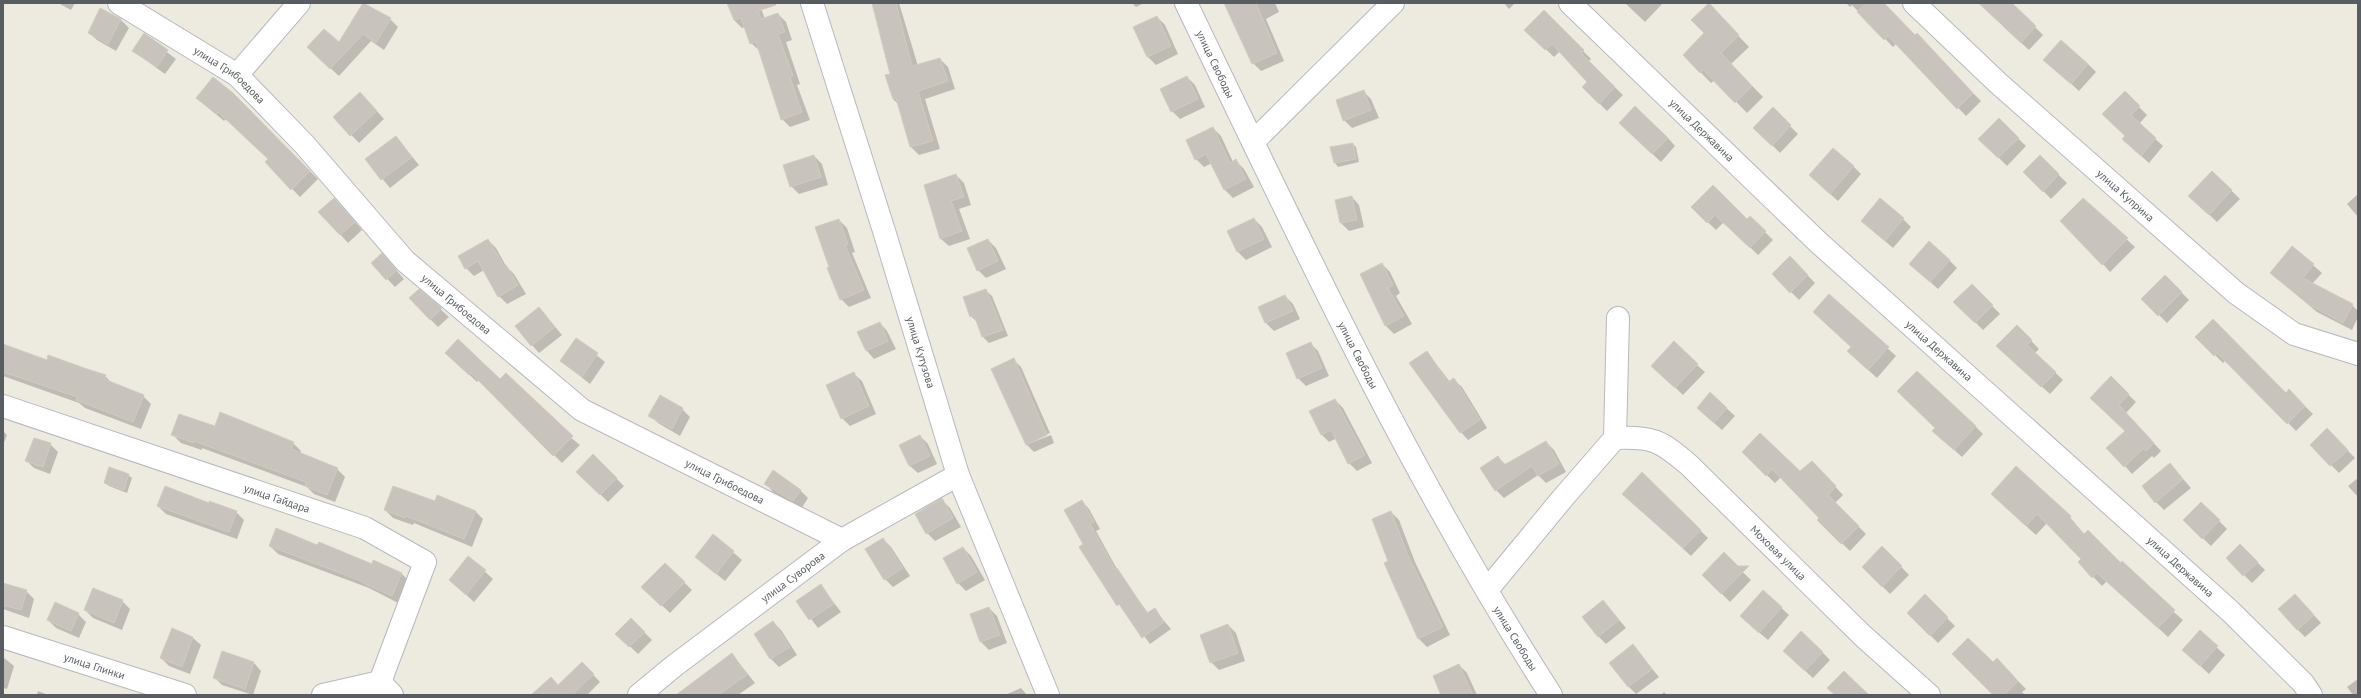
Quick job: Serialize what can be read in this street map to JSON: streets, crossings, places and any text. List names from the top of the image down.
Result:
{
  "streets": {
    "street": [
      "улица Свободы",
      "улица Грибоедова",
      "улица Державина",
      "улица Куприна",
      "улица Кутузова",
      "улица Гайдара",
      "Моховая улица",
      "улица Суворова",
      "улица Глинки"
    ]
  },
  "crossings": [
    ["улица Грибоедова", "улица Суворова"],
    ["улица Кутузова", "улица Суворова"]
  ]
}
